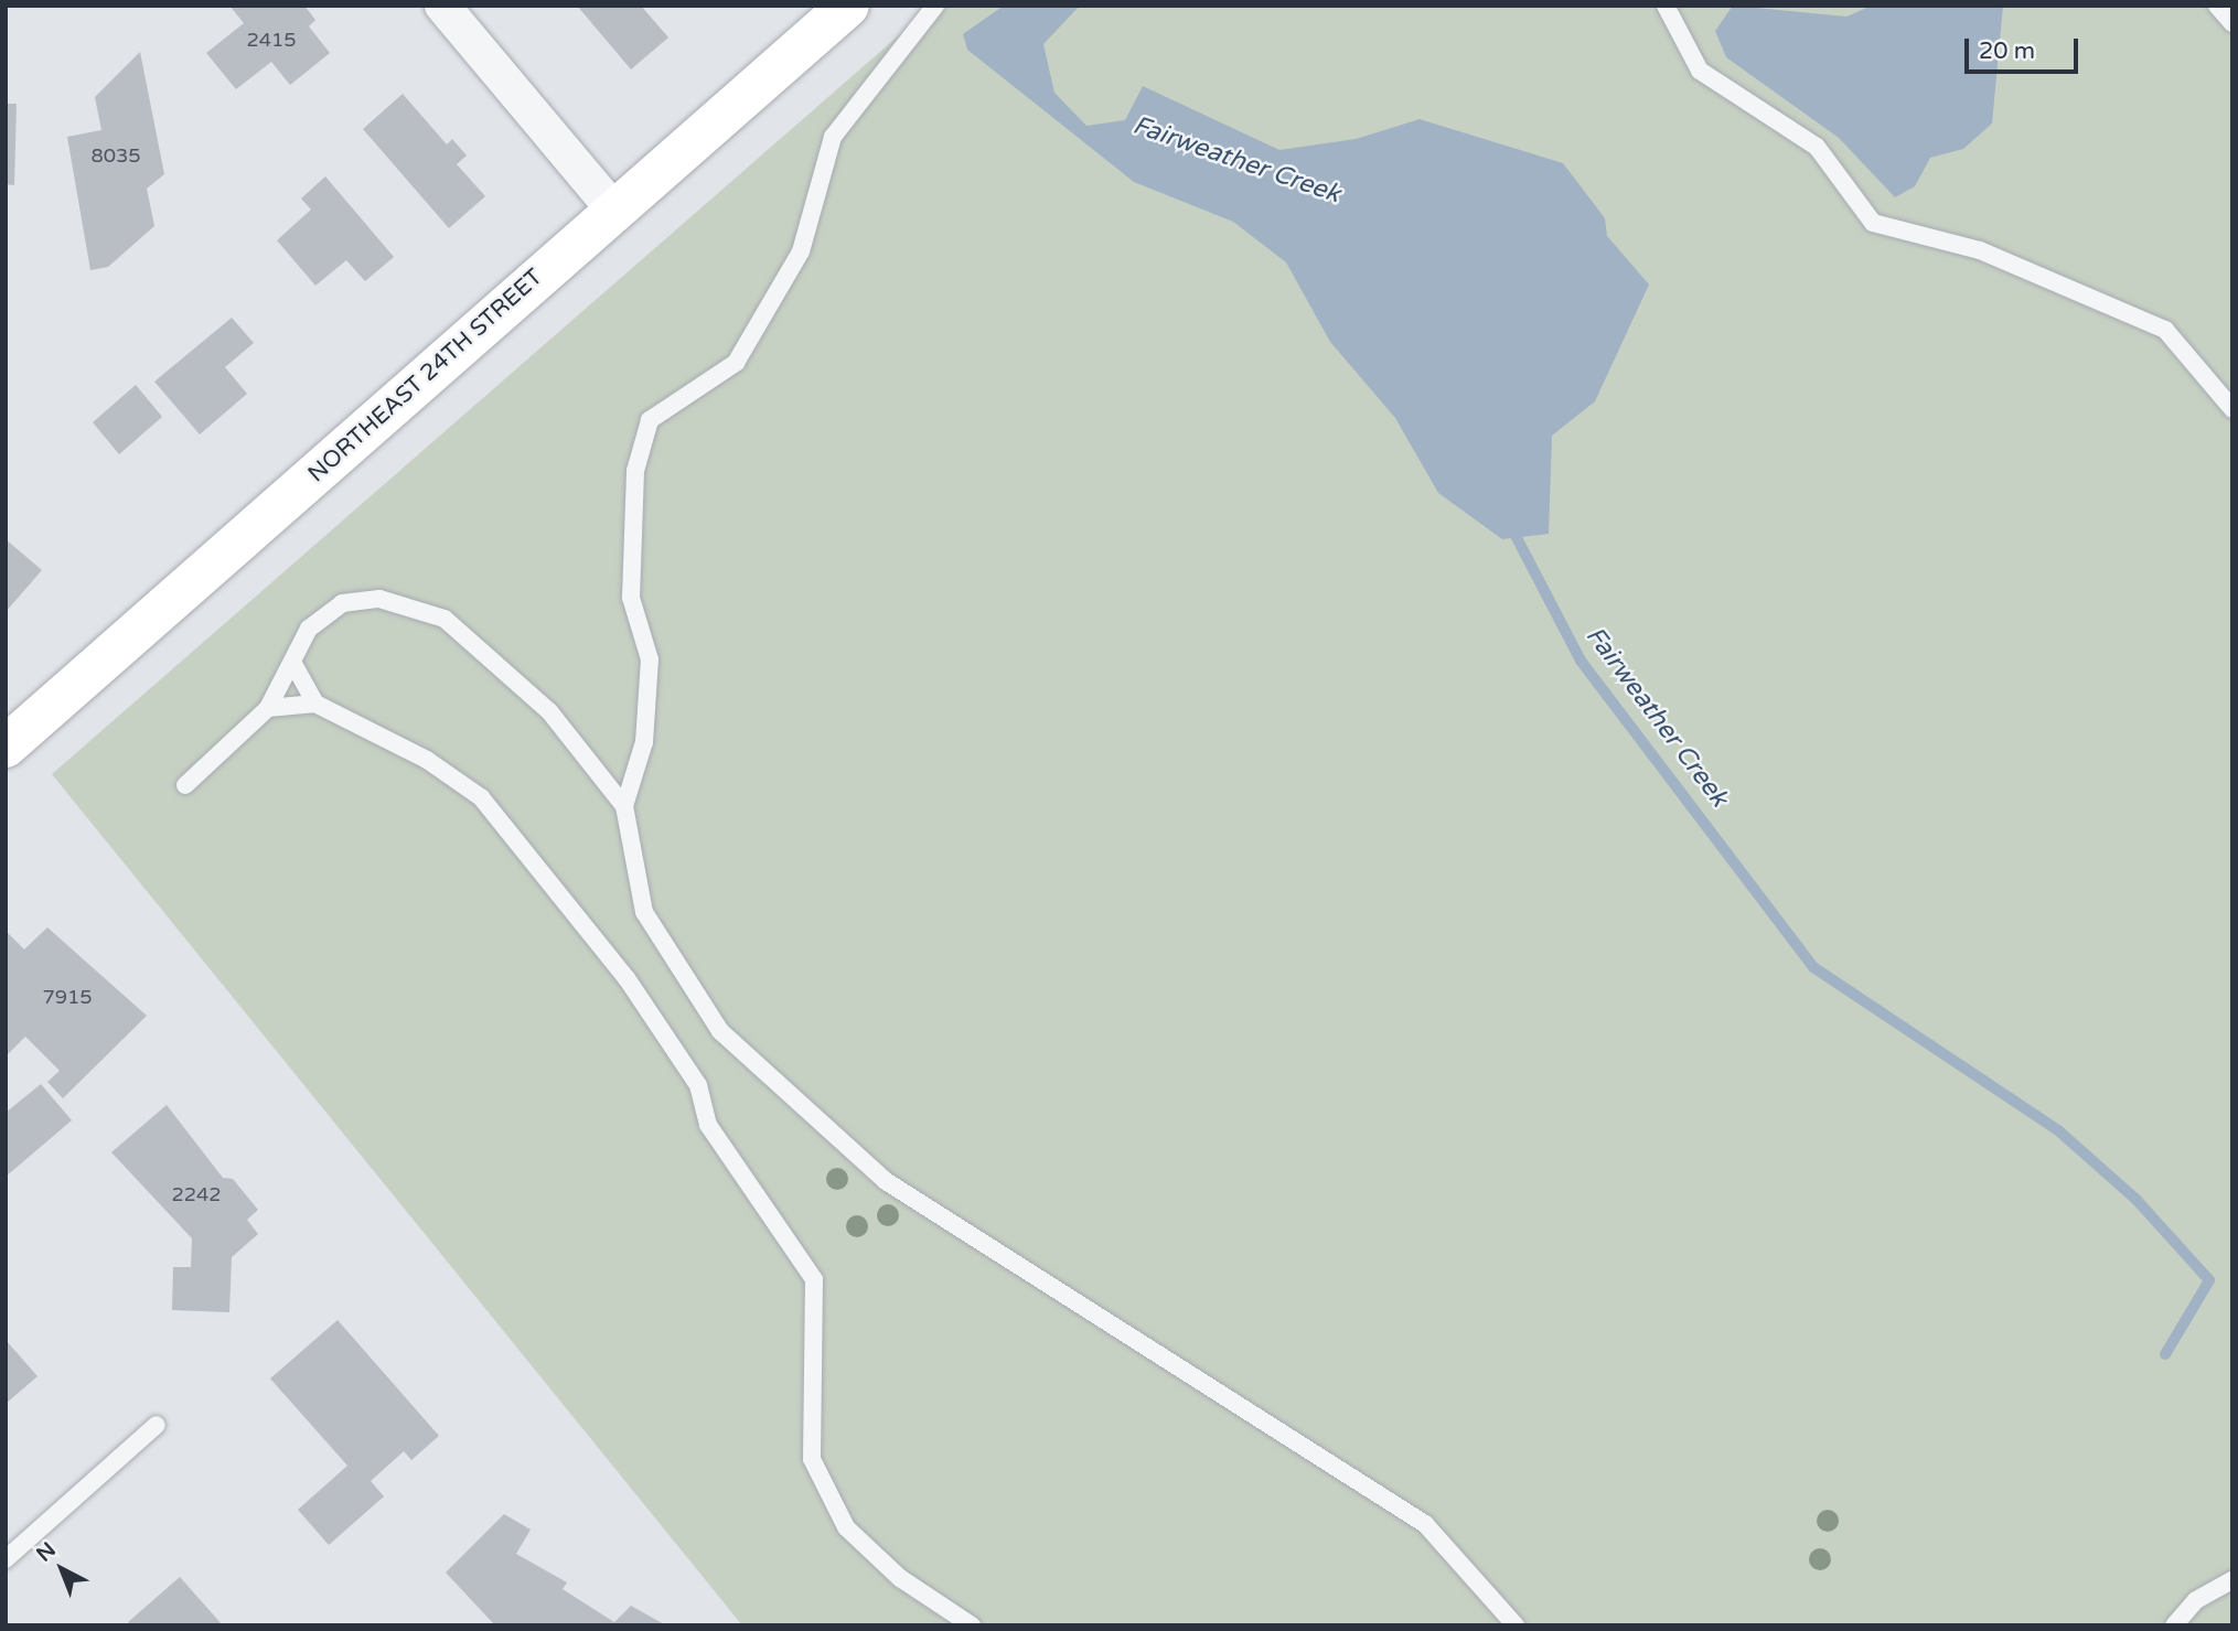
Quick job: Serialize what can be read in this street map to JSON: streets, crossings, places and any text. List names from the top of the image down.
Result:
{
  "streets": {
    "main road": ["NORTHEAST 24TH STREET"]
  },
  "water": ["Fairweather Creek"],
  "house_numbers": [
    "2415",
    "8035",
    "7915",
    "2242"
  ],
  "scale_bar": "20 m",
  "north": "top left"
}
